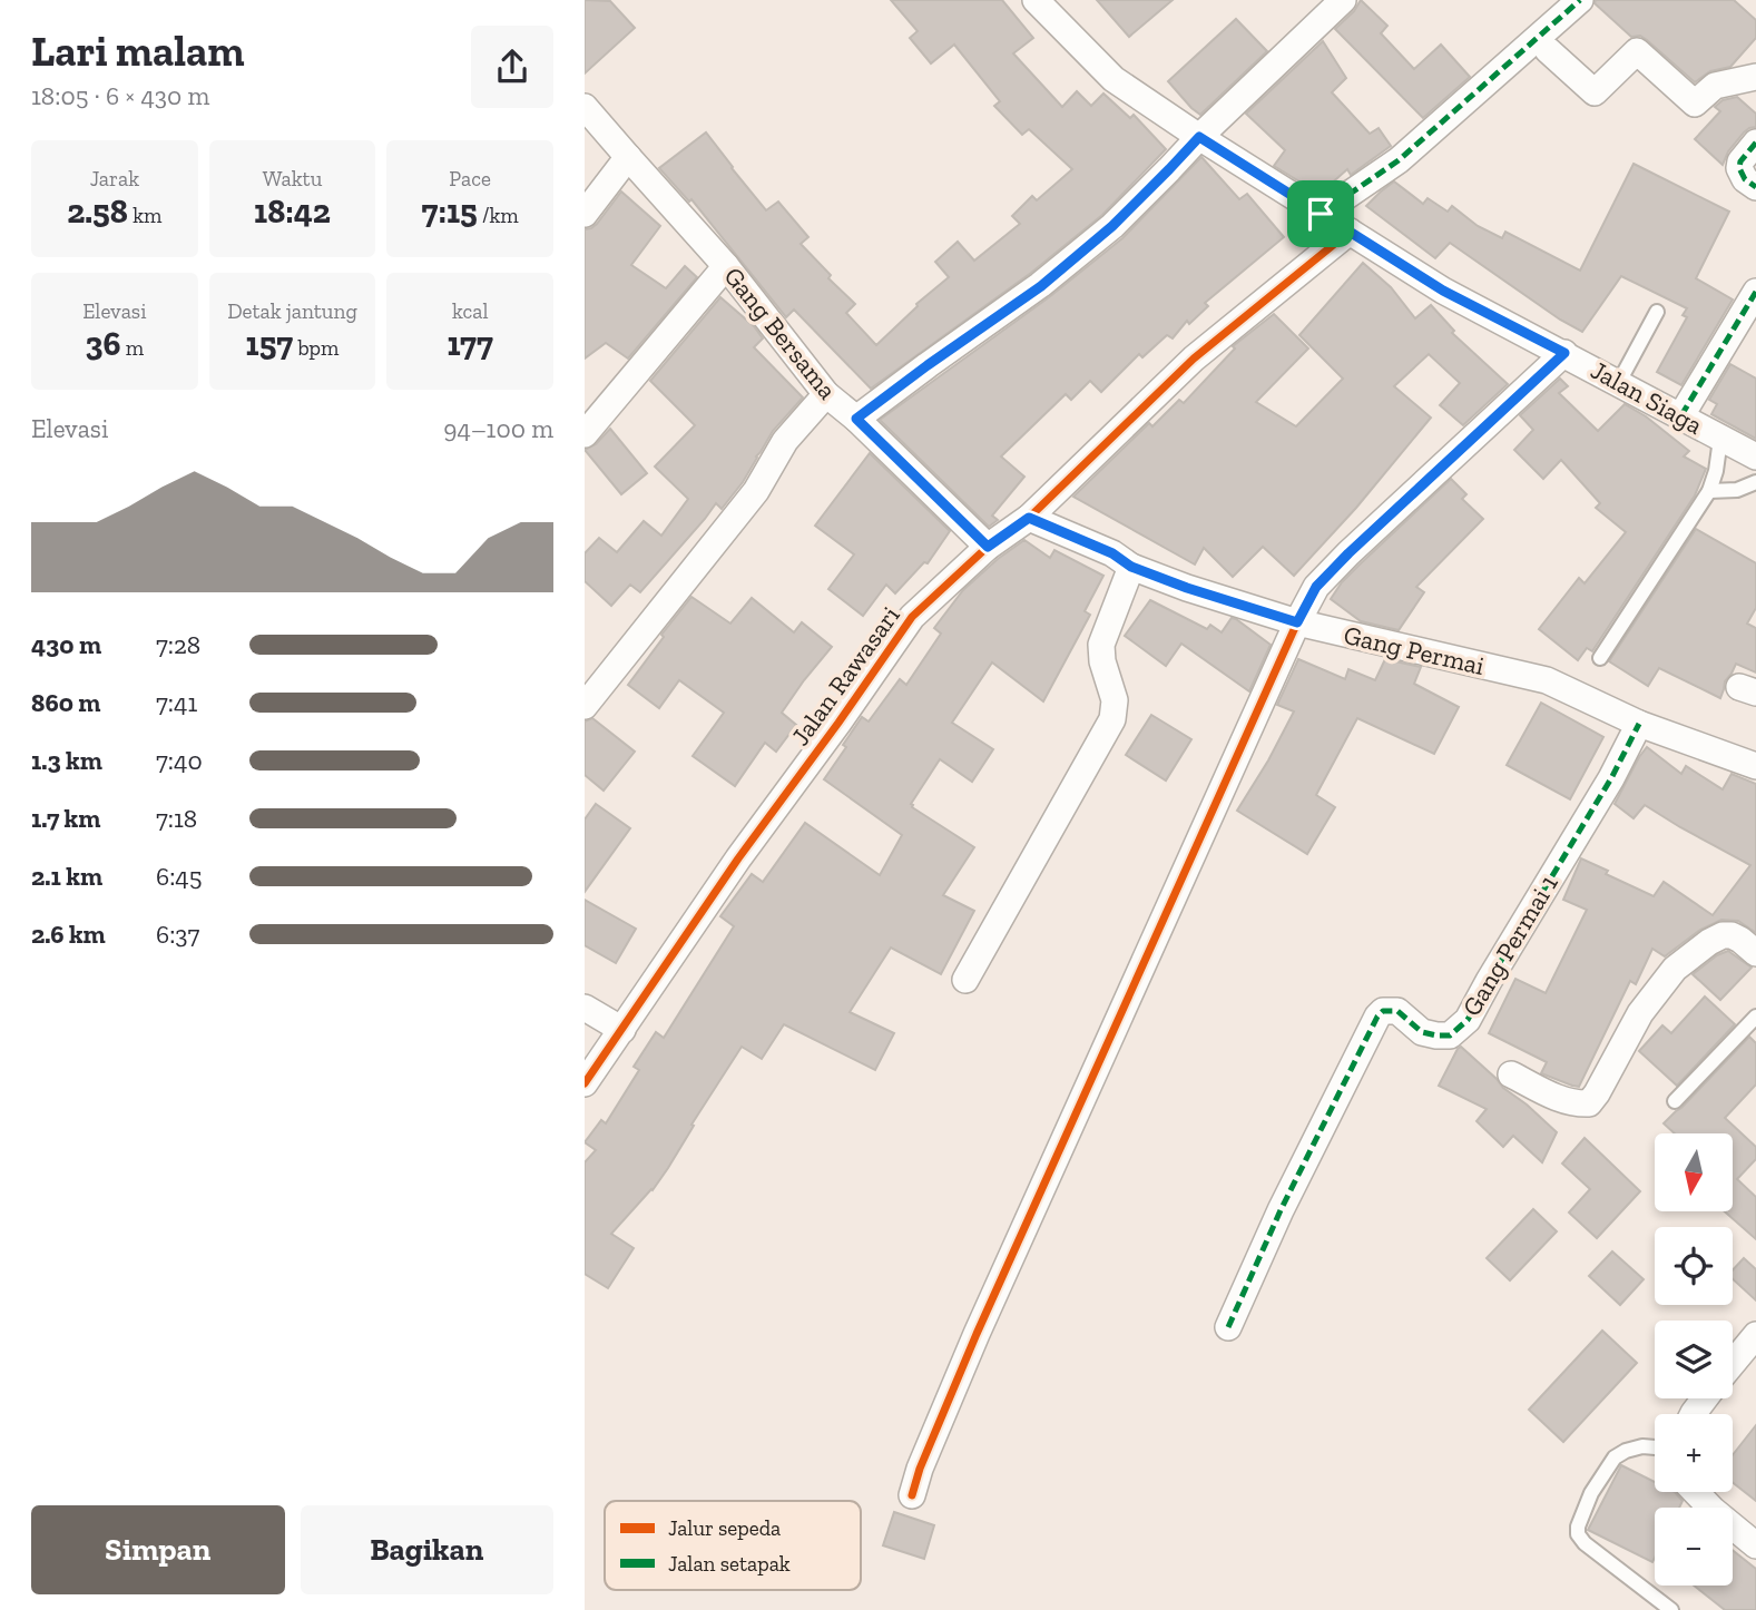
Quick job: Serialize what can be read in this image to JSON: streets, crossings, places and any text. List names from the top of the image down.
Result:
{
  "streets": {
    "street": [
      "Gang Bersama",
      "Jalan Siaga",
      "Gang Permai",
      "Jalan Rawasari",
      "Gang Permai 1"
    ]
  },
  "crossings": [
    ["Gang Bersama", "Jalan Rawasari"],
    ["Jalan Siaga", "Jalan Rawasari"],
    ["Gang Permai", "Jalan Rawasari"],
    ["Gang Permai", "Gang Permai 1"]
  ],
  "legend": ["Jalur sepeda", "Jalan setapak"],
  "north": "bottom",
  "page": {
    "heading": ["Lari malam", "18:05 · 6 × 430 m"],
    "stats": [
      ["Jarak", "2.58 km"],
      ["Waktu", "18:42"],
      ["Pace", "7:15 /km"],
      ["Elevasi", "36 m"],
      ["Detak jantung", "157 bpm"],
      ["kcal", "177"]
    ],
    "chart": ["Elevasi", "94–100 m"],
    "list": [
      {
        "name": "430 m",
        "note": "7:28"
      },
      {
        "name": "860 m",
        "note": "7:41"
      },
      {
        "name": "1.3 km",
        "note": "7:40"
      },
      {
        "name": "1.7 km",
        "note": "7:18"
      },
      {
        "name": "2.1 km",
        "note": "6:45"
      },
      {
        "name": "2.6 km",
        "note": "6:37"
      }
    ],
    "map_buttons": ["+", "−"],
    "buttons": ["Simpan", "Bagikan"]
  }
}
